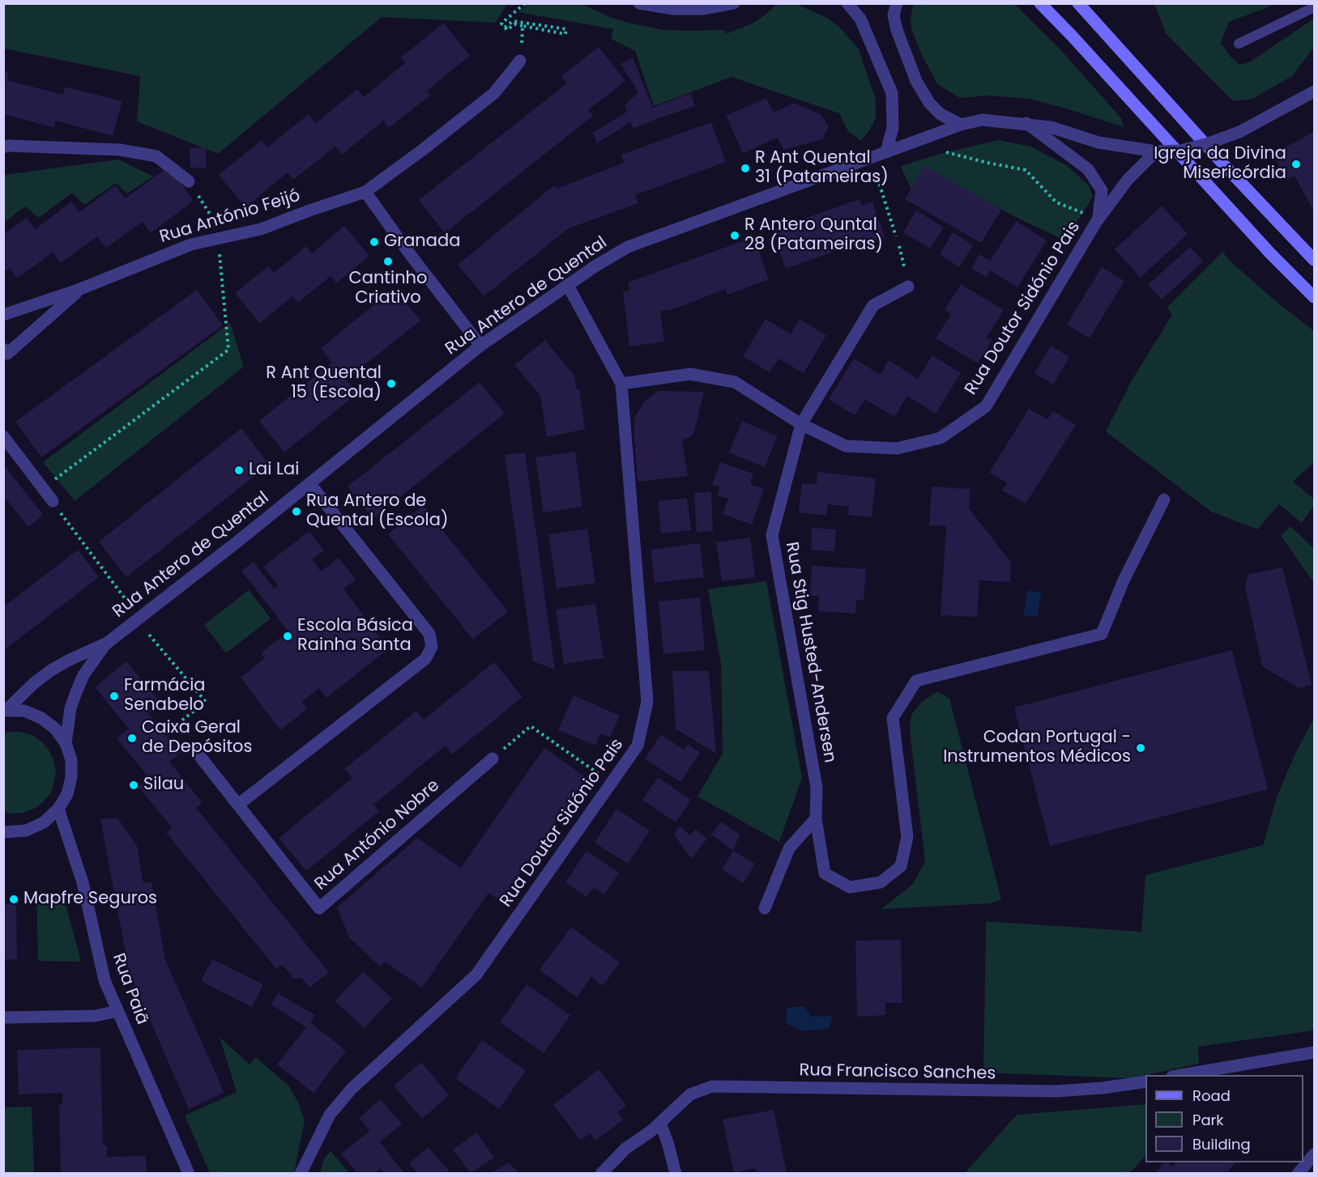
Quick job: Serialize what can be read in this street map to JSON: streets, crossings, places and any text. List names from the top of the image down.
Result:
{
  "streets": {
    "street": [
      "Rua António Feijó",
      "Rua Antero de Quental",
      "Rua Doutor Sidónio Pais",
      "Rua Stig Husted-Andersen",
      "Rua António Nobre",
      "Rua Paiã",
      "Rua Francisco Sanches"
    ]
  },
  "crossings": [
    ["Rua Antero de Quental", "Rua Doutor Sidónio Pais"],
    ["Rua Doutor Sidónio Pais", "Rua Stig Husted-Andersen"]
  ],
  "places": [
    "Igreja da Divina Misericórdia",
    "R Ant Quental 31 (Patameiras)",
    "R Antero Quntal 28 (Patameiras)",
    "Granada",
    "Cantinho Criativo",
    "R Ant Quental 15 (Escola)",
    "Lai Lai",
    "Rua Antero de Quental (Escola)",
    "Escola Básica Rainha Santa",
    "Farmácia Senabelo",
    "Caixa Geral de Depósitos",
    "Codan Portugal - Instrumentos Médicos",
    "Silau",
    "Mapfre Seguros"
  ],
  "legend": ["Road", "Park", "Building"]
}
